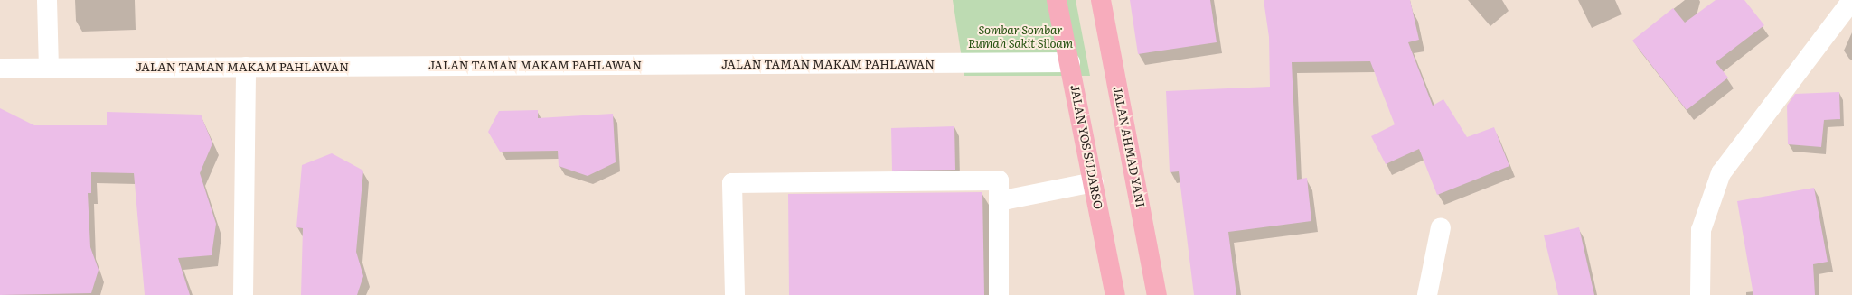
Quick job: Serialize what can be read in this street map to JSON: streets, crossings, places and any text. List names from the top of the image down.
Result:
{
  "streets": {
    "highway": ["JALAN YOS SUDARSO", "JALAN AHMAD YANI"],
    "street": ["JALAN TAMAN MAKAM PAHLAWAN"]
  },
  "crossings": [
    ["JALAN TAMAN MAKAM PAHLAWAN", "JALAN YOS SUDARSO"]
  ],
  "parks": ["Sombar Sombar Rumah Sakit Siloam"]
}
